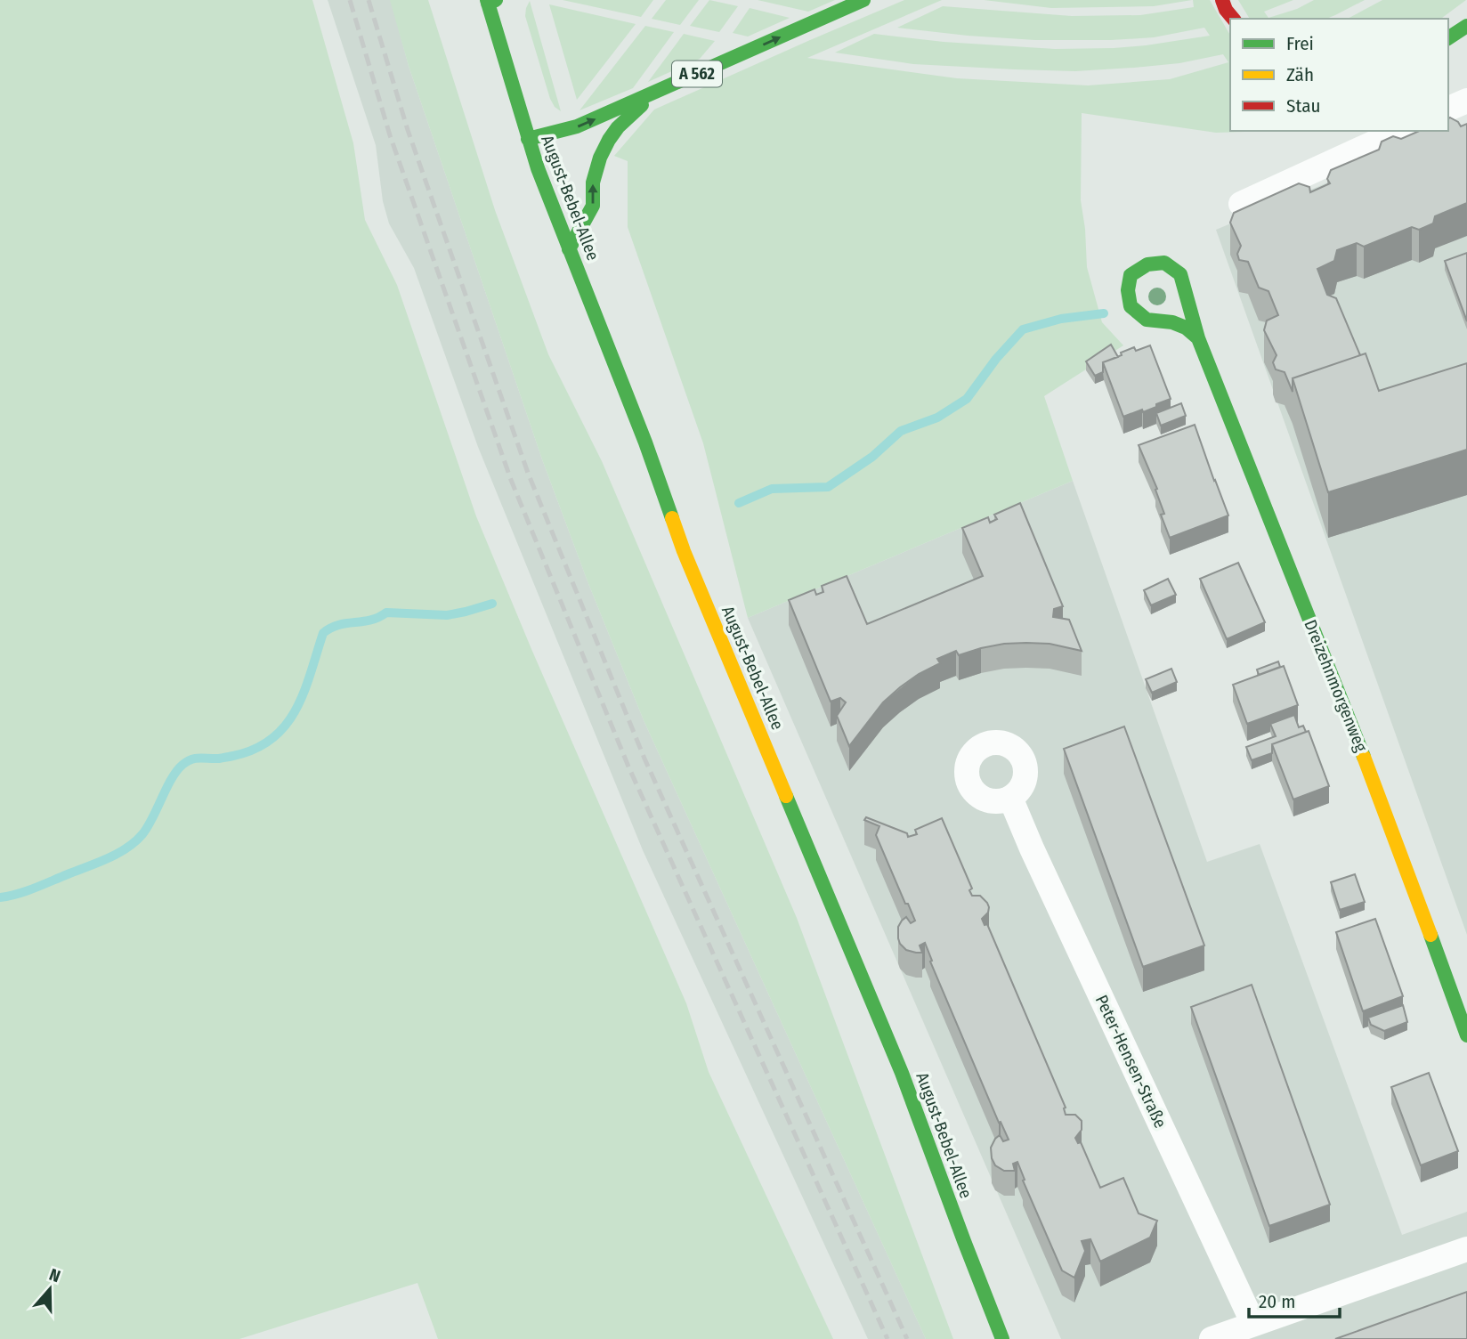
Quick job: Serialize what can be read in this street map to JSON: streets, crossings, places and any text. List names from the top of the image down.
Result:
{
  "streets": {
    "main road": ["A 562", "August-Bebel-Allee", "Dreizehnmorgenweg"],
    "street": ["Peter-Hensen-Straße"]
  },
  "crossings": [
    ["A 562", "August-Bebel-Allee"]
  ],
  "legend": ["Frei", "Zäh", "Stau"],
  "scale_bar": "20 m",
  "north": "top"
}
